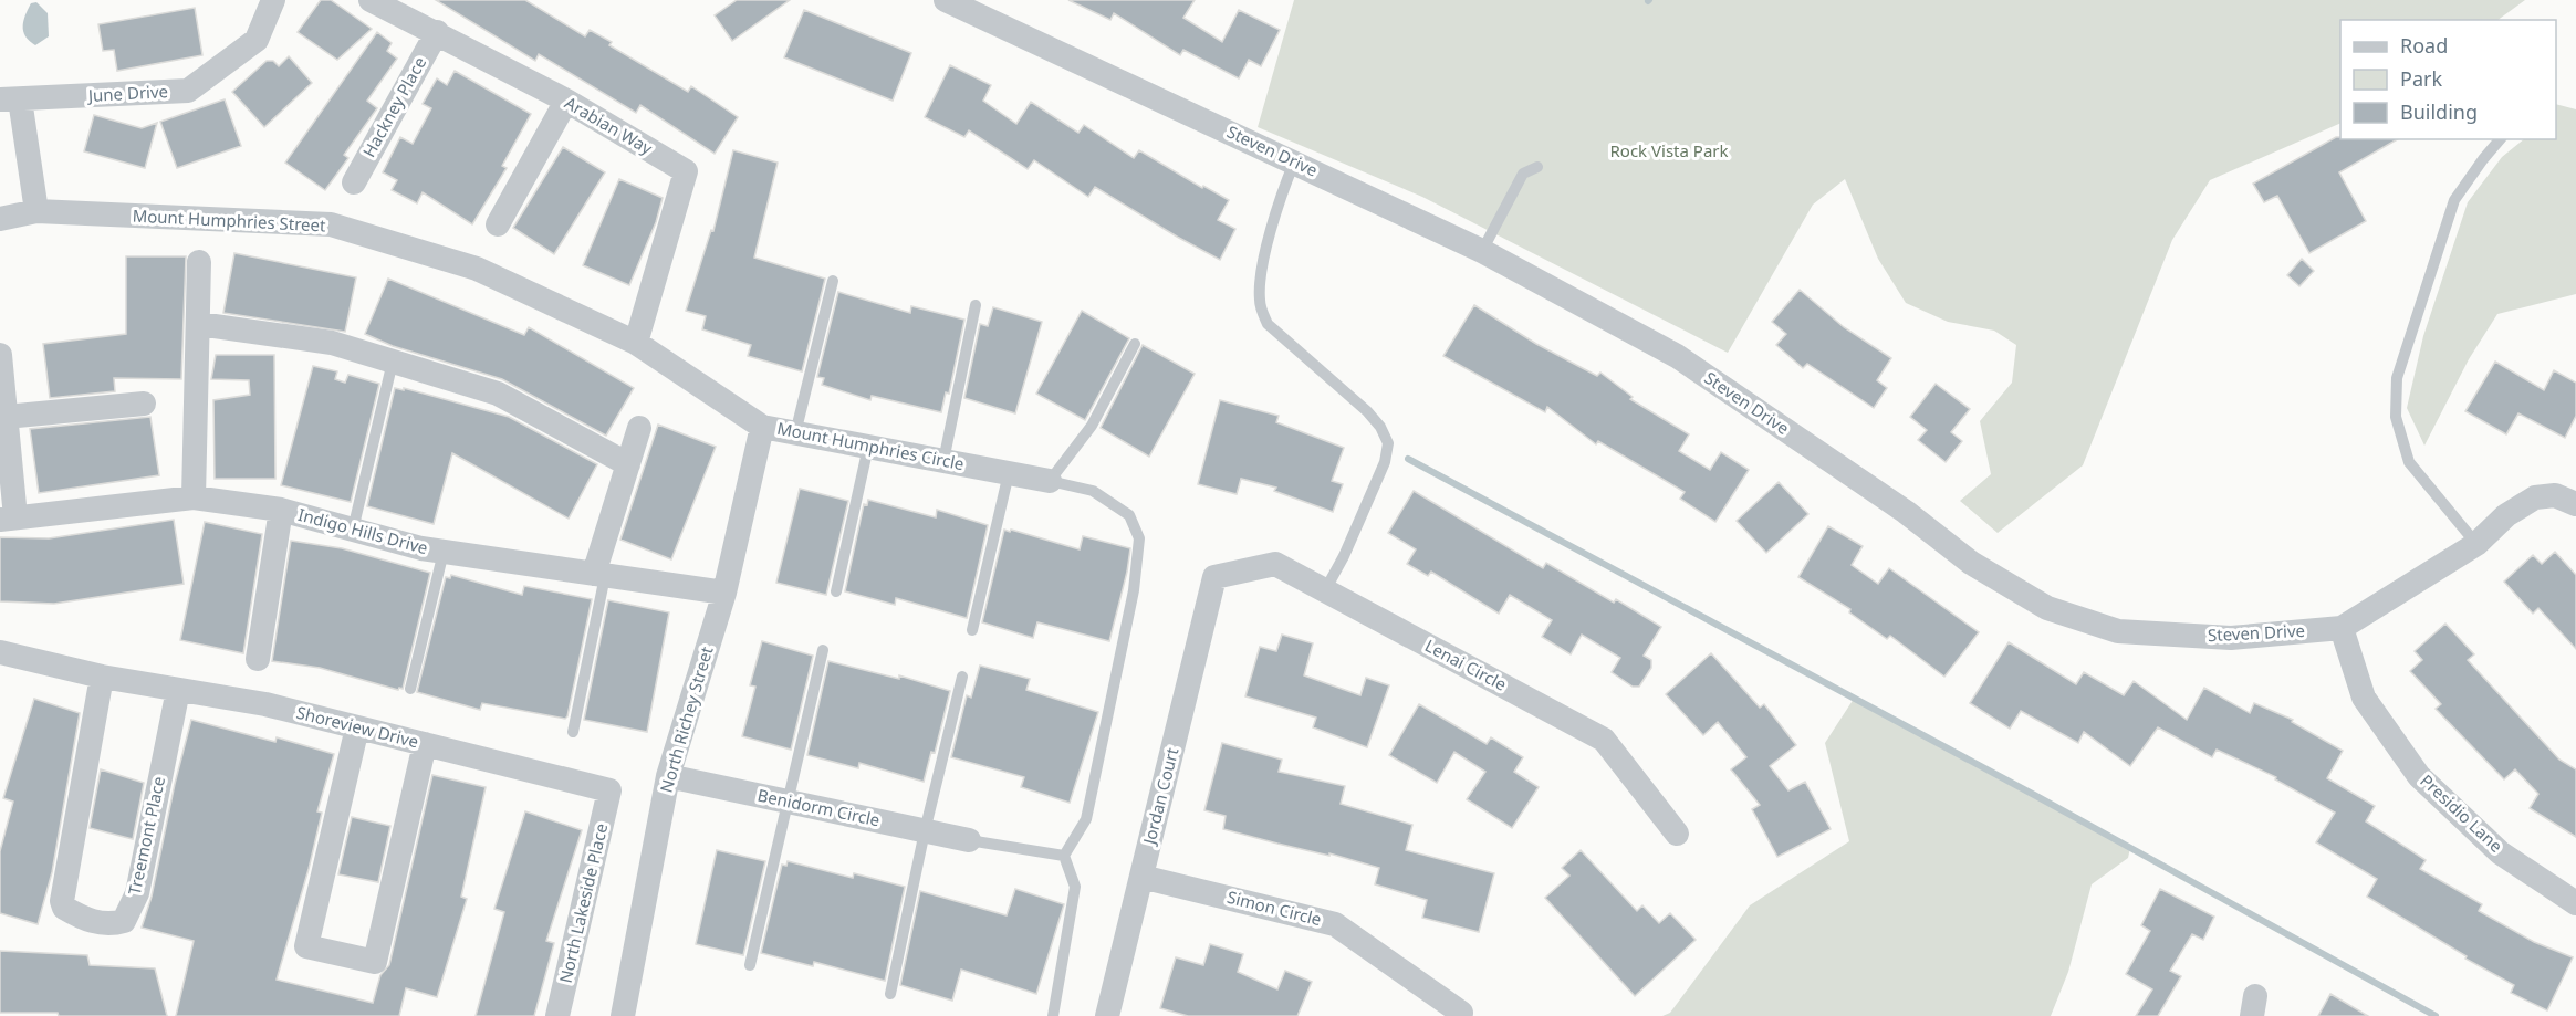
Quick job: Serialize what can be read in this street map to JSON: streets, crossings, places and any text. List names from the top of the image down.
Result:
{
  "streets": {
    "street": [
      "June Drive",
      "Hackney Place",
      "Arabian Way",
      "Steven Drive",
      "Mount Humphries Street",
      "Mount Humphries Circle",
      "Indigo Hills Drive",
      "Lenai Circle",
      "North Richey Street",
      "Shoreview Drive",
      "Jordan Court",
      "Benidorm Circle",
      "Presidio Lane",
      "Treemont Place",
      "North Lakeside Place",
      "Simon Circle"
    ]
  },
  "crossings": [
    ["Hackney Place", "Arabian Way"],
    ["Arabian Way", "Mount Humphries Street"],
    ["Arabian Way", "Mount Humphries Circle"],
    ["Steven Drive", "Presidio Lane"],
    ["Mount Humphries Street", "Mount Humphries Circle"],
    ["Mount Humphries Circle", "North Richey Street"],
    ["Indigo Hills Drive", "North Richey Street"],
    ["Lenai Circle", "Jordan Court"],
    ["North Richey Street", "Benidorm Circle"],
    ["Shoreview Drive", "Treemont Place"],
    ["Shoreview Drive", "North Lakeside Place"],
    ["Jordan Court", "Simon Circle"]
  ],
  "parks": ["Rock Vista Park"],
  "legend": ["Road", "Park", "Building"]
}
